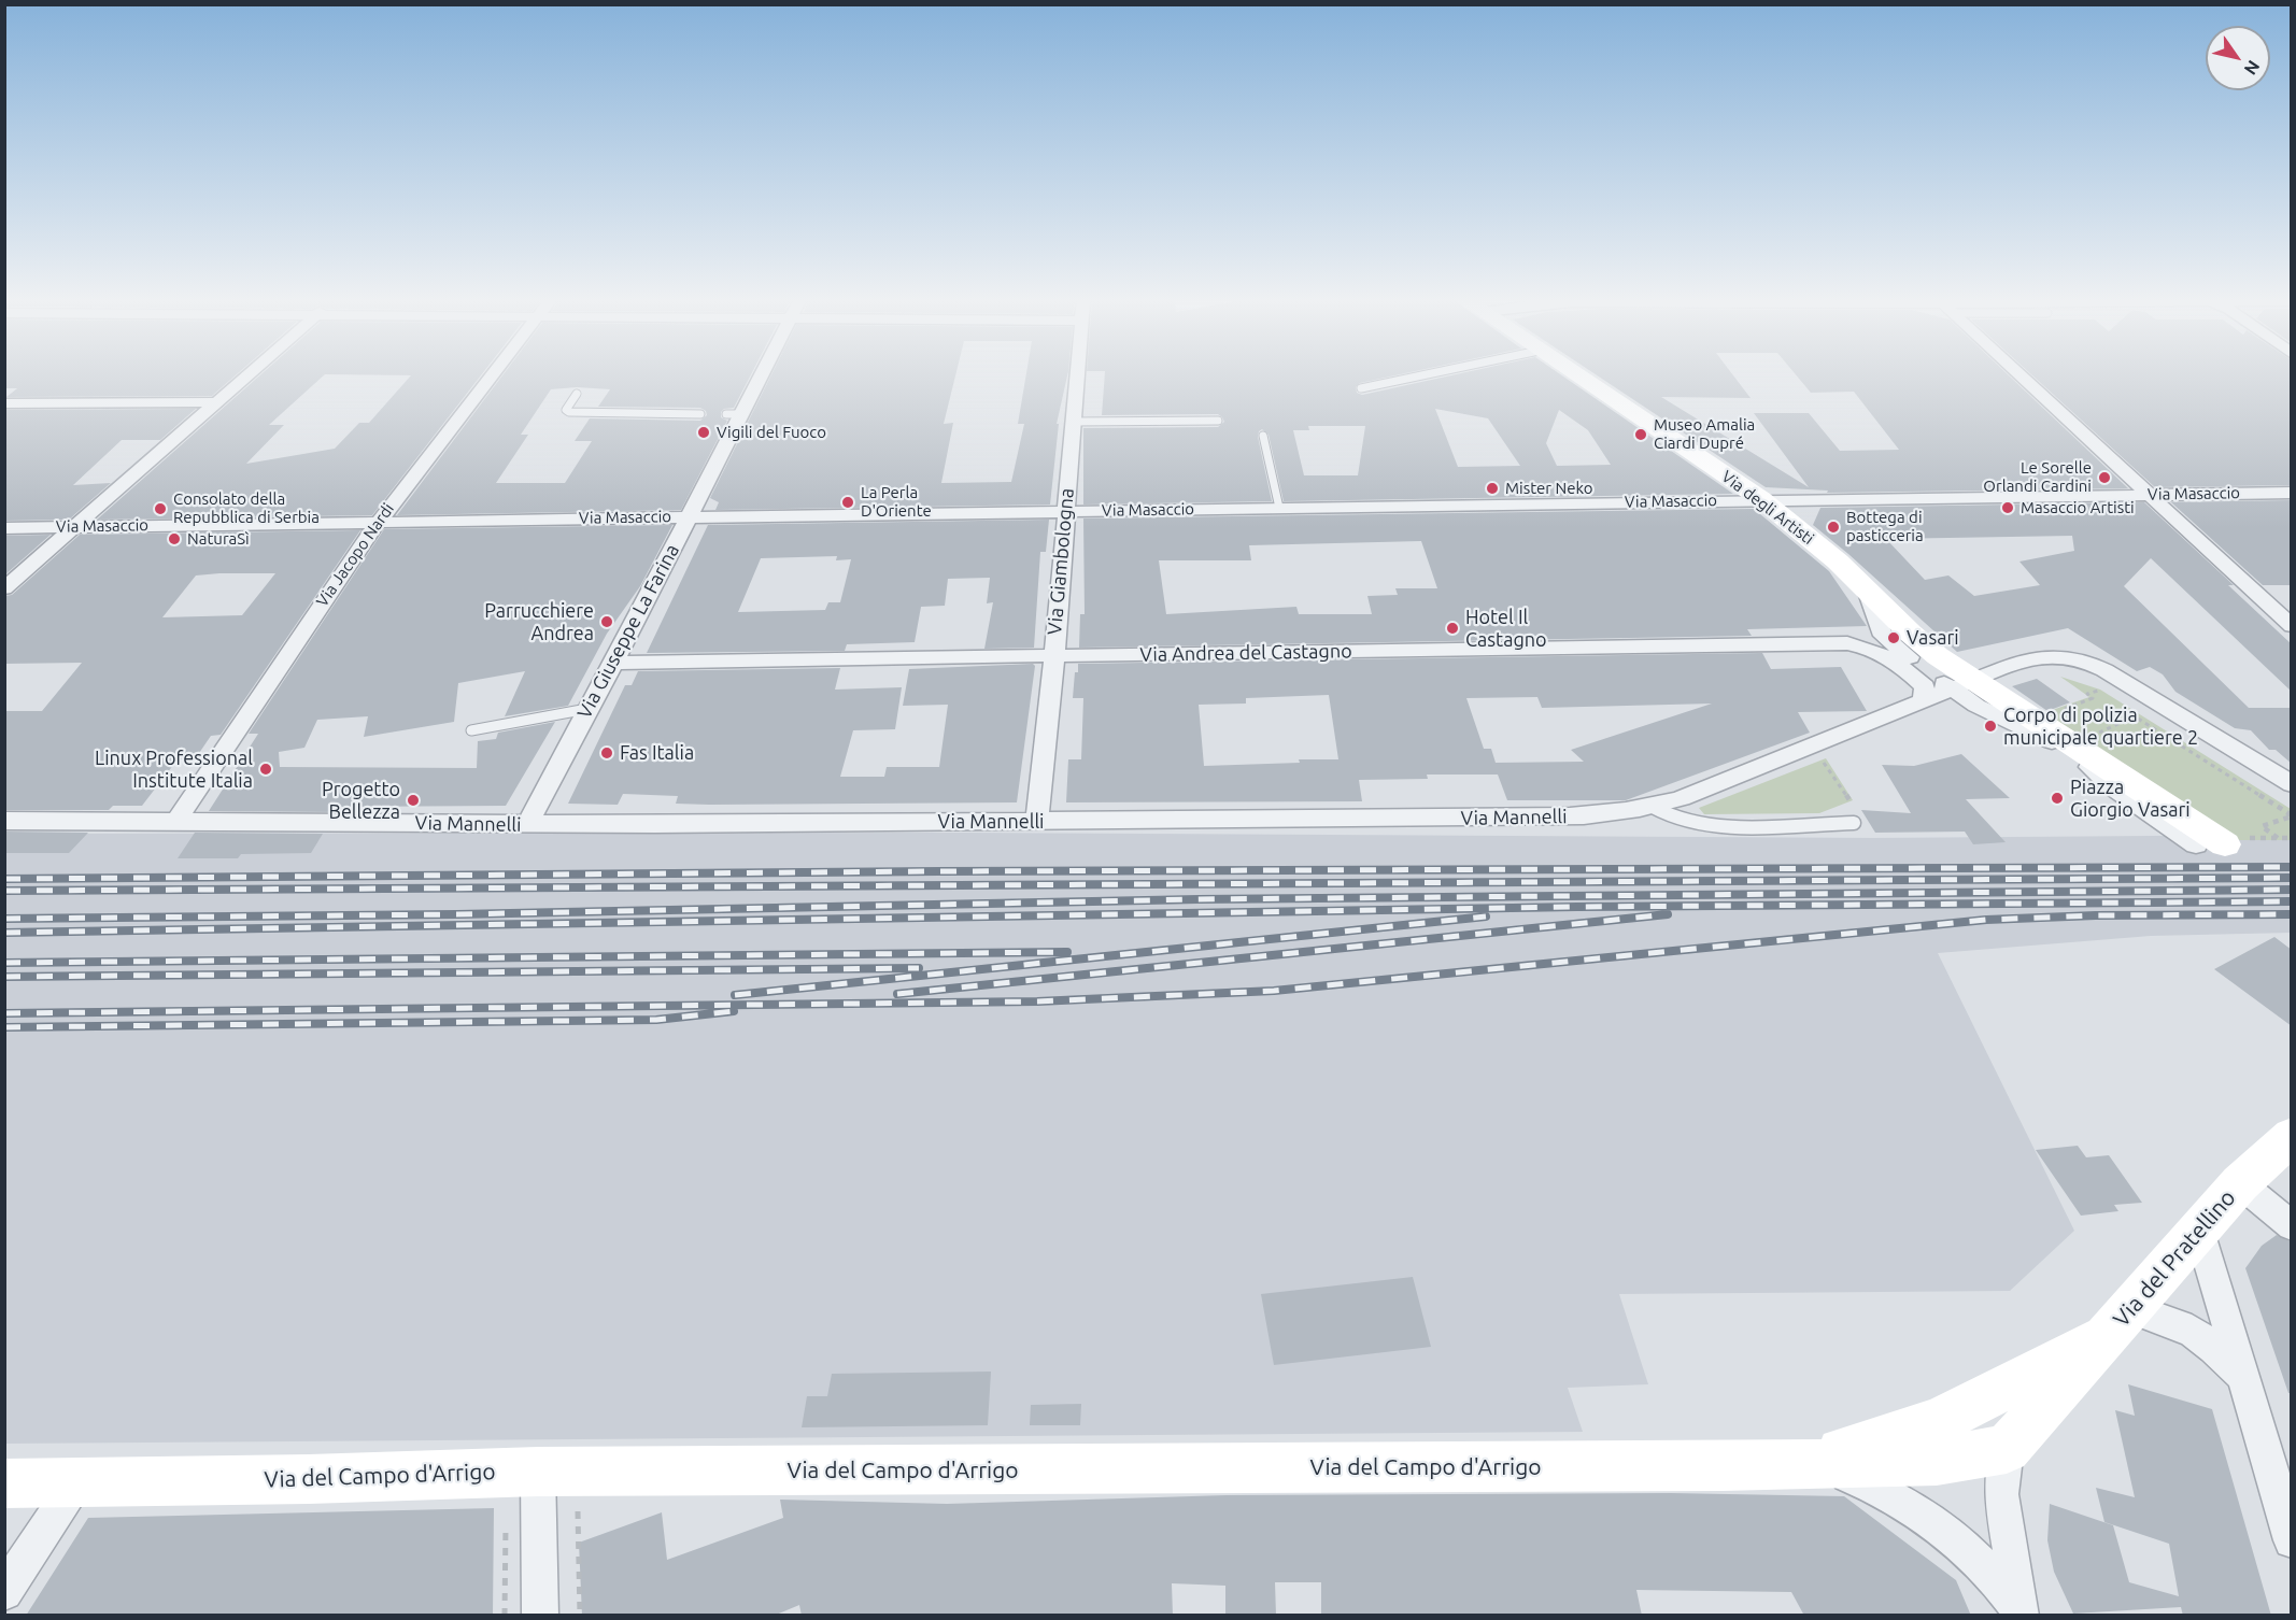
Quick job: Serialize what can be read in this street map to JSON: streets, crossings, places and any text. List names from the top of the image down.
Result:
{
  "streets": {
    "street": [
      "Via Masaccio",
      "Via degli Artisti",
      "Via Jacopo Nardi",
      "Via Giambologna",
      "Via Giuseppe La Farina",
      "Via Andrea del Castagno",
      "Via Mannelli",
      "Via del Pratellino",
      "Via del Campo d'Arrigo"
    ]
  },
  "crossings": [
    ["Via Masaccio", "Via degli Artisti"],
    ["Via Masaccio", "Via Jacopo Nardi"],
    ["Via Masaccio", "Via Giambologna"],
    ["Via Masaccio", "Via Giuseppe La Farina"],
    ["Via degli Artisti", "Via Mannelli"],
    ["Via Jacopo Nardi", "Via Mannelli"],
    ["Via Giambologna", "Via Andrea del Castagno"],
    ["Via Giambologna", "Via Mannelli"],
    ["Via Giuseppe La Farina", "Via Andrea del Castagno"],
    ["Via Giuseppe La Farina", "Via Mannelli"],
    ["Via Andrea del Castagno", "Via Mannelli"],
    ["Via del Pratellino", "Via del Campo d'Arrigo"]
  ],
  "places": [
    "Vigili del Fuoco",
    "Museo Amalia Ciardi Dupré",
    "Le Sorelle Orlandi Cardini",
    "Mister Neko",
    "La Perla D'Oriente",
    "Masaccio Artisti",
    "Consolato della Repubblica di Serbia",
    "Bottega di pasticceria",
    "NaturaSì",
    "Parrucchiere Andrea",
    "Hotel Il Castagno",
    "Vasari",
    "Corpo di polizia municipale quartiere 2",
    "Fas Italia",
    "Linux Professional Institute Italia",
    "Piazza Giorgio Vasari",
    "Progetto Bellezza"
  ],
  "north": "bottom right"
}
